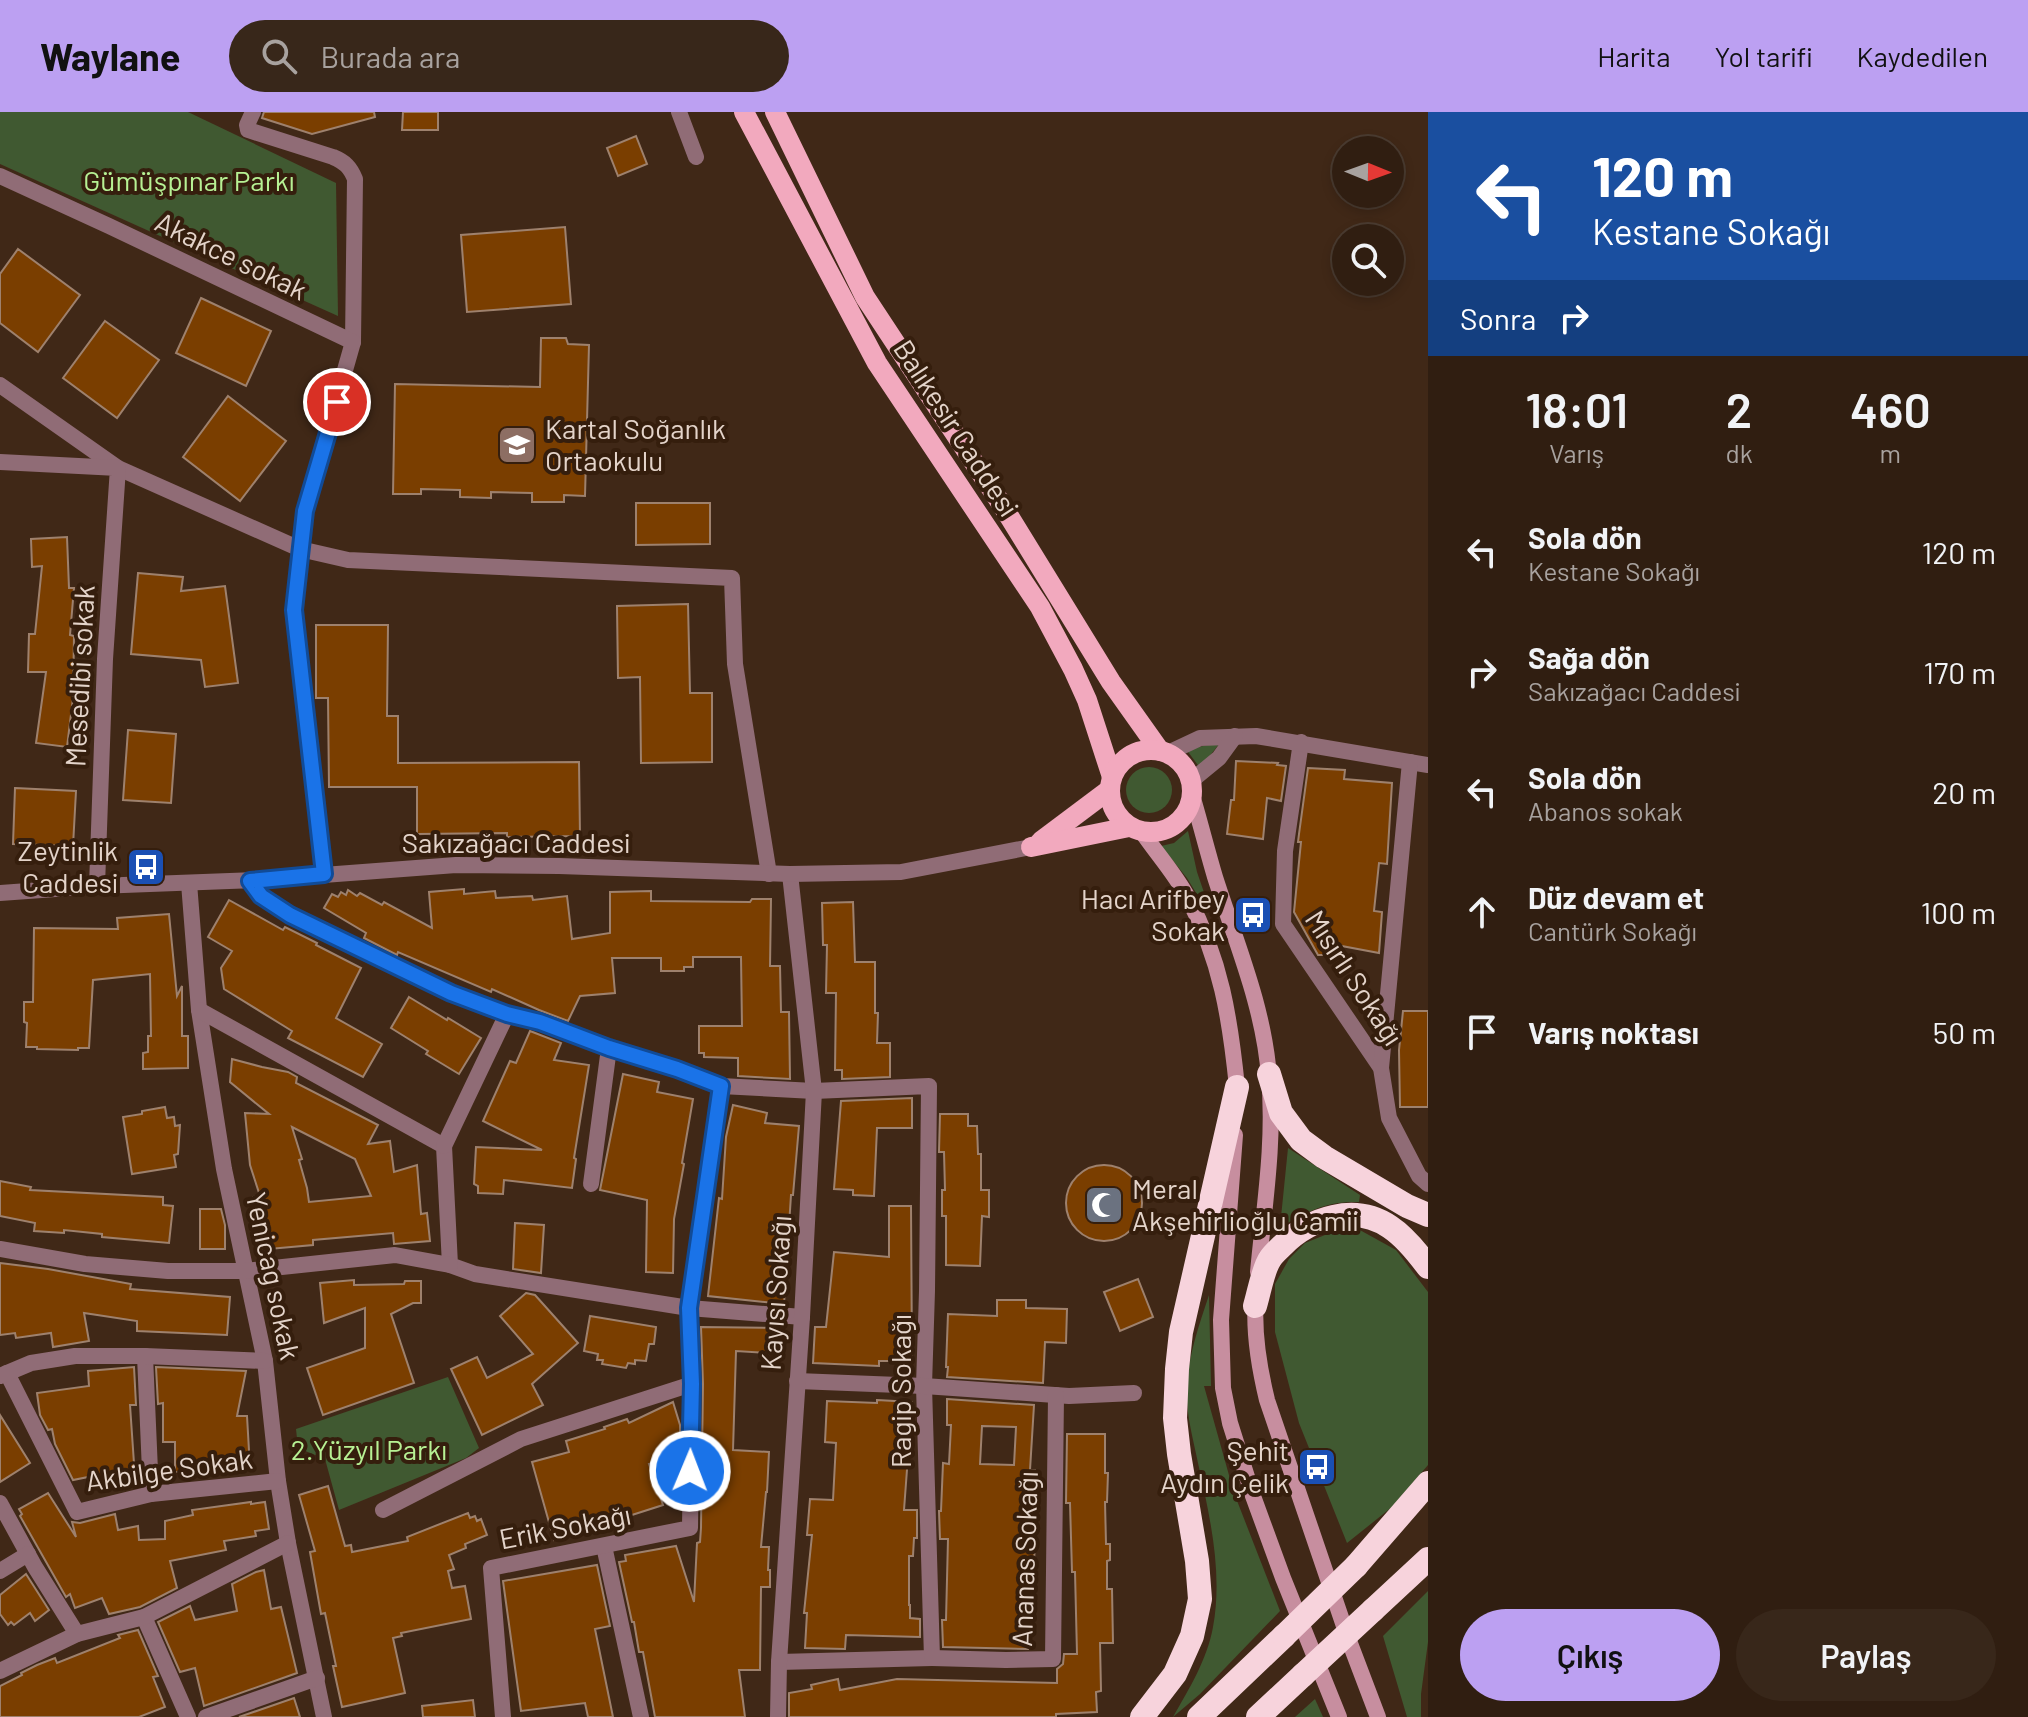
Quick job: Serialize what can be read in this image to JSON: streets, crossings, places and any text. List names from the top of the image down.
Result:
{
  "streets": {
    "main road": ["Balıkesir Caddesi"],
    "street": [
      "Akakce sokak",
      "Mesedibi sokak",
      "Sakızağacı Caddesi",
      "Mısırlı Sokağı",
      "Yenicag sokak",
      "Kayısı Sokağı",
      "Ragip Sokağı",
      "Akbilge Sokak",
      "Erik Sokağı",
      "Ananas Sokağı"
    ]
  },
  "crossings": [
    ["Mesedibi sokak", "Sakızağacı Caddesi"],
    ["Sakızağacı Caddesi", "Yenicag sokak"],
    ["Sakızağacı Caddesi", "Kayısı Sokağı"],
    ["Yenicag sokak", "Akbilge Sokak"],
    ["Kayısı Sokağı", "Ragip Sokağı"],
    ["Ragip Sokağı", "Ananas Sokağı"]
  ],
  "parks": ["Gümüşpınar Parkı", "2.Yüzyıl Parkı"],
  "places": {
    "school or university": ["Kartal Soğanlık Ortaokulu"],
    "bus stop": ["Zeyti̇nli̇k Caddesi̇", "Hacı Ari̇fbey Sokak", "Şehit Aydın Çelik"],
    "mosque": ["Meral Akşehirlioğlu Camii"]
  },
  "north": "right",
  "page": {
    "header": "Waylane",
    "search": "Burada ara",
    "nav": ["Harita", "Yol tarifi", "Kaydedilen"],
    "turn": ["120 m", "Kestane Sokağı"],
    "then": "Sonra",
    "eta": [
      "18:01",
      "Varış",
      "2",
      "dk",
      "460",
      "m"
    ],
    "list": [
      {
        "name": "Sola dön",
        "note": "Kestane Sokağı",
        "value": "120 m"
      },
      {
        "name": "Sağa dön",
        "note": "Sakızağacı Caddesi",
        "value": "170 m"
      },
      {
        "name": "Sola dön",
        "note": "Abanos sokak",
        "value": "20 m"
      },
      {
        "name": "Düz devam et",
        "note": "Cantürk Sokağı",
        "value": "100 m"
      },
      {
        "name": "Varış noktası",
        "value": "50 m"
      }
    ],
    "buttons": ["Çıkış", "Paylaş"]
  }
}
